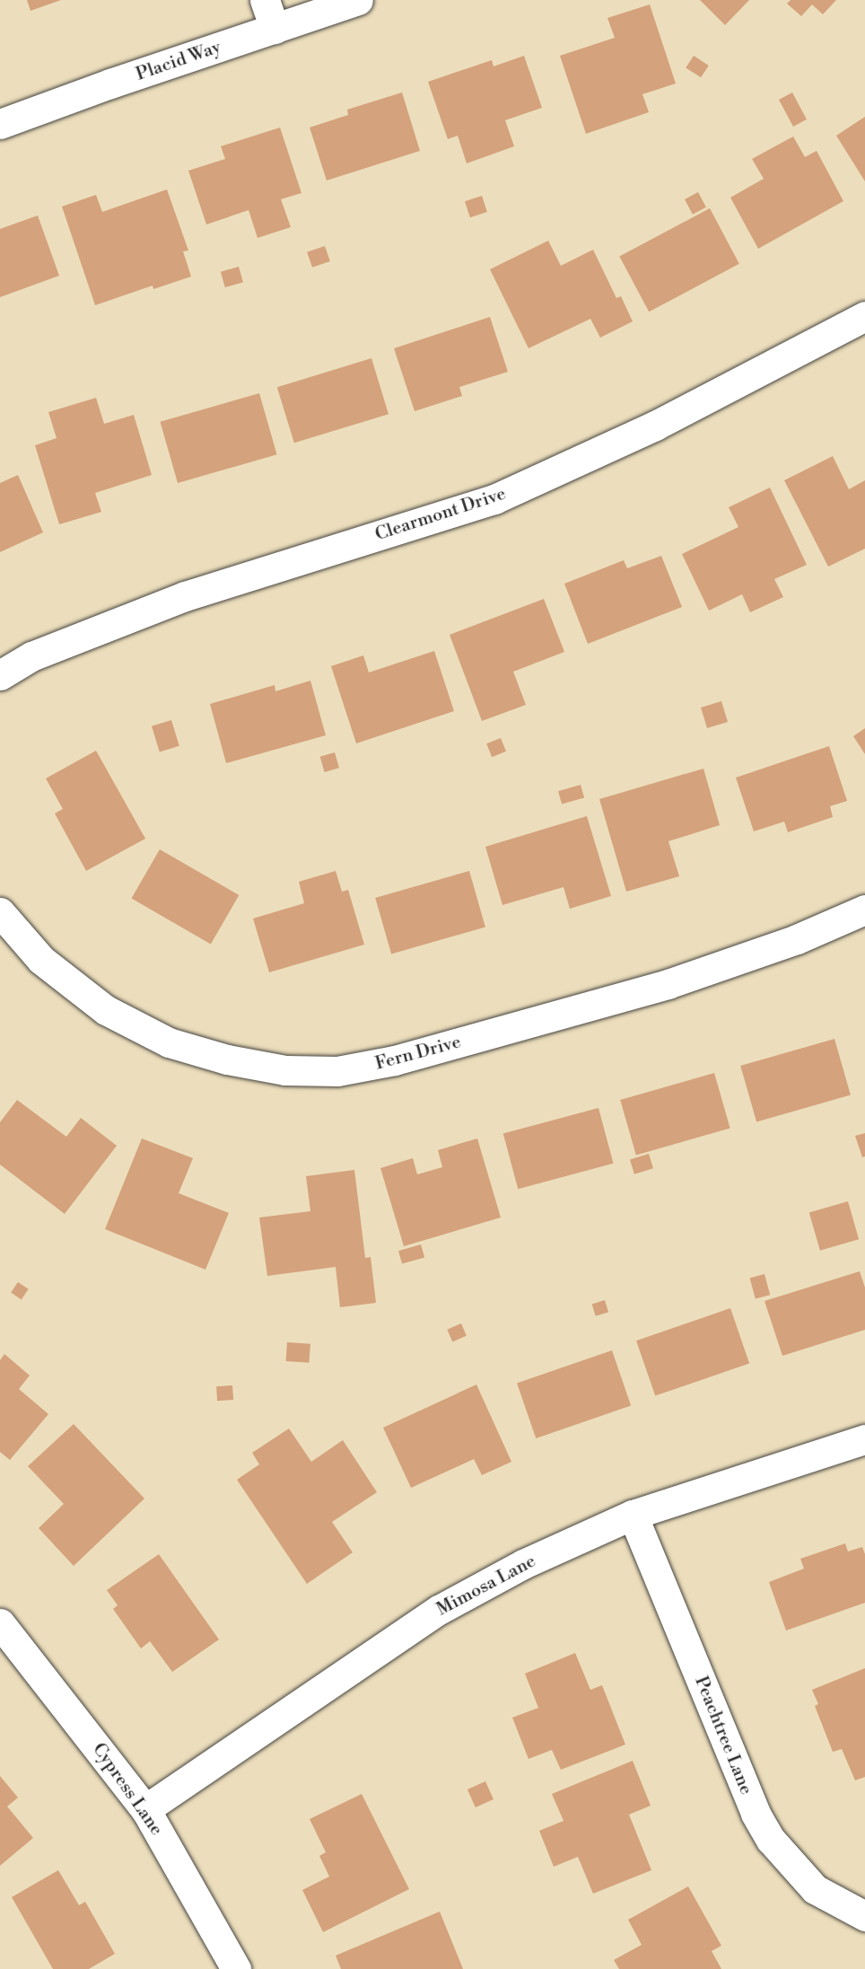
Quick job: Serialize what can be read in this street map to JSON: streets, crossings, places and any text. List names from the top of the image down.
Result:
{
  "streets": {
    "street": [
      "Placid Way",
      "Clearmont Drive",
      "Fern Drive",
      "Mimosa Lane",
      "Peachtree Lane",
      "Cypress Lane"
    ]
  },
  "crossings": [
    ["Mimosa Lane", "Peachtree Lane"],
    ["Mimosa Lane", "Cypress Lane"]
  ]
}
